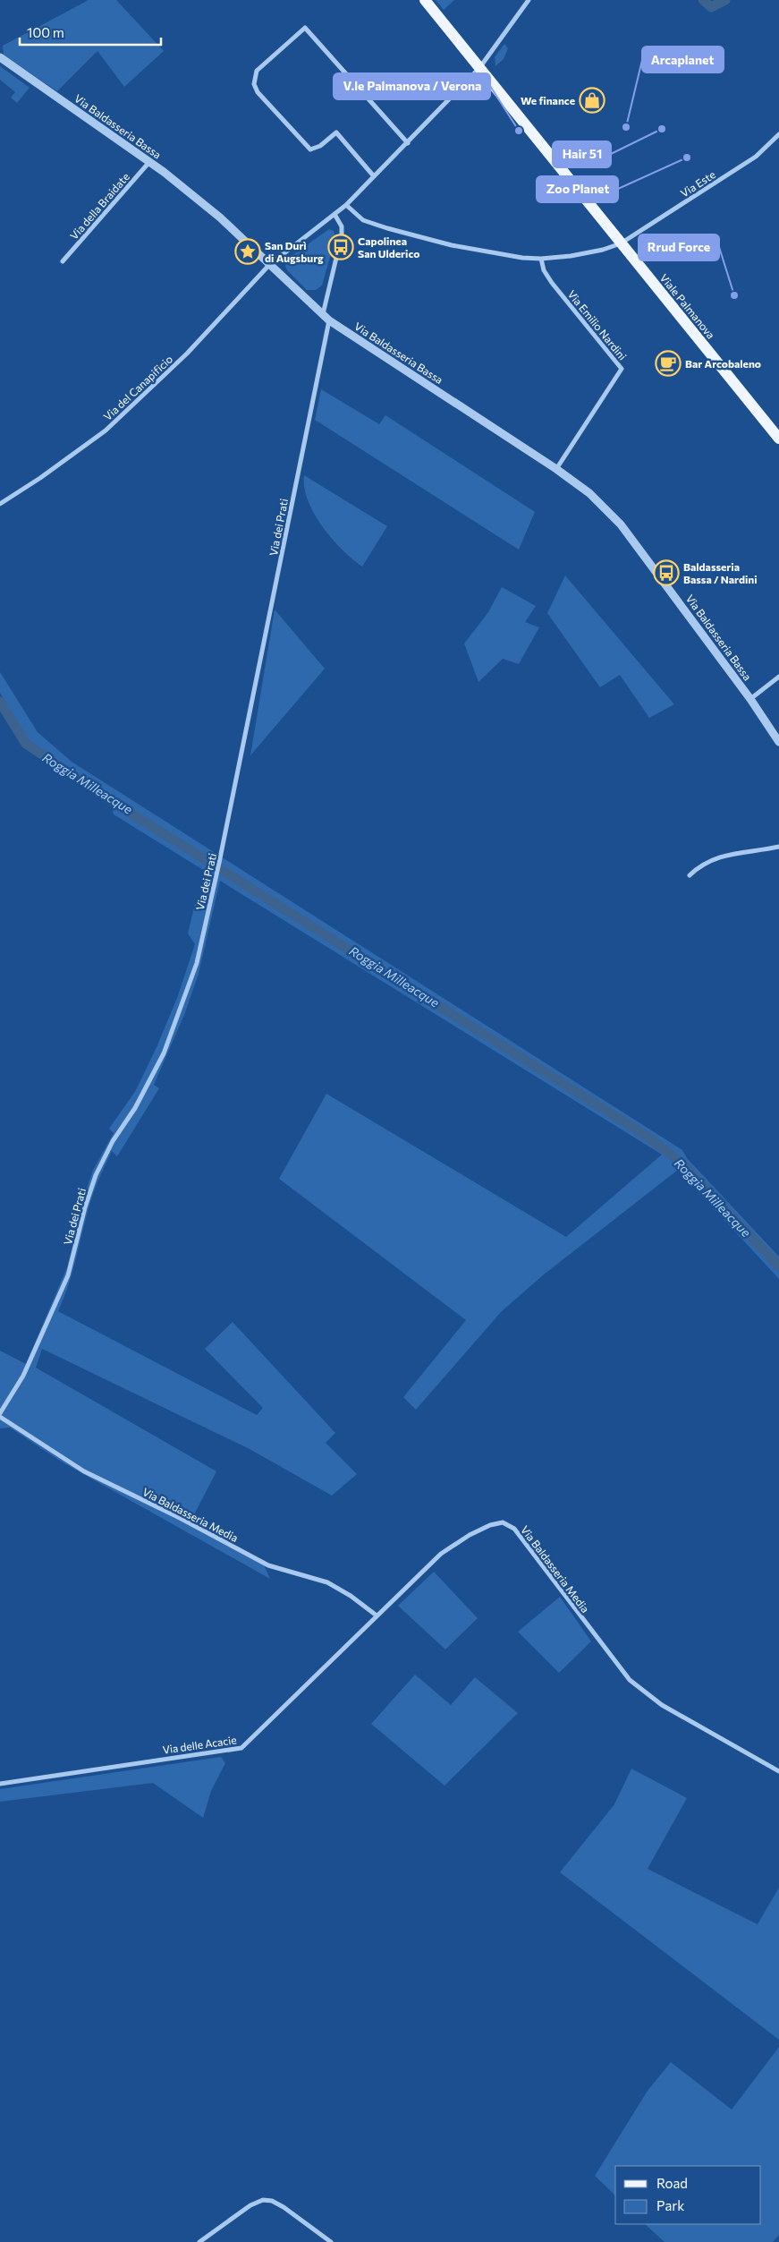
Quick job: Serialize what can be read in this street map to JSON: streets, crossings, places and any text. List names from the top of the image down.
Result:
{
  "streets": {
    "main road": ["Viale Palmanova"],
    "street": [
      "Via Baldasseria Bassa",
      "Via Este",
      "Via della Braidate",
      "Via Emilio Nardini",
      "Via del Canapificio",
      "Via dei Prati",
      "Via Baldasseria Media",
      "Via delle Acacie"
    ]
  },
  "crossings": [
    ["Via Baldasseria Bassa", "Via della Braidate"],
    ["Via Baldasseria Bassa", "Via Emilio Nardini"],
    ["Via Baldasseria Bassa", "Via del Canapificio"],
    ["Via Baldasseria Bassa", "Via dei Prati"],
    ["Via Este", "Viale Palmanova"],
    ["Viale Palmanova", "Via del Canapificio"],
    ["Via del Canapificio", "Via dei Prati"],
    ["Via Baldasseria Media", "Via delle Acacie"]
  ],
  "water": ["Roggia Milleacque"],
  "places": {
    "shop": ["We finance"],
    "other": [
      "Arcaplanet",
      "Hair 51",
      "V.le Palmanova / Verona",
      "Zoo Planet",
      "Rrud Force"
    ],
    "bus stop": ["Capolinea San Ulderico", "Baldasseria Bassa / Nardini"],
    "place": ["San Durì di Augsburg"],
    "cafe": ["Bar Arcobaleno"]
  },
  "legend": ["Road", "Park"],
  "scale_bar": "100 m"
}
